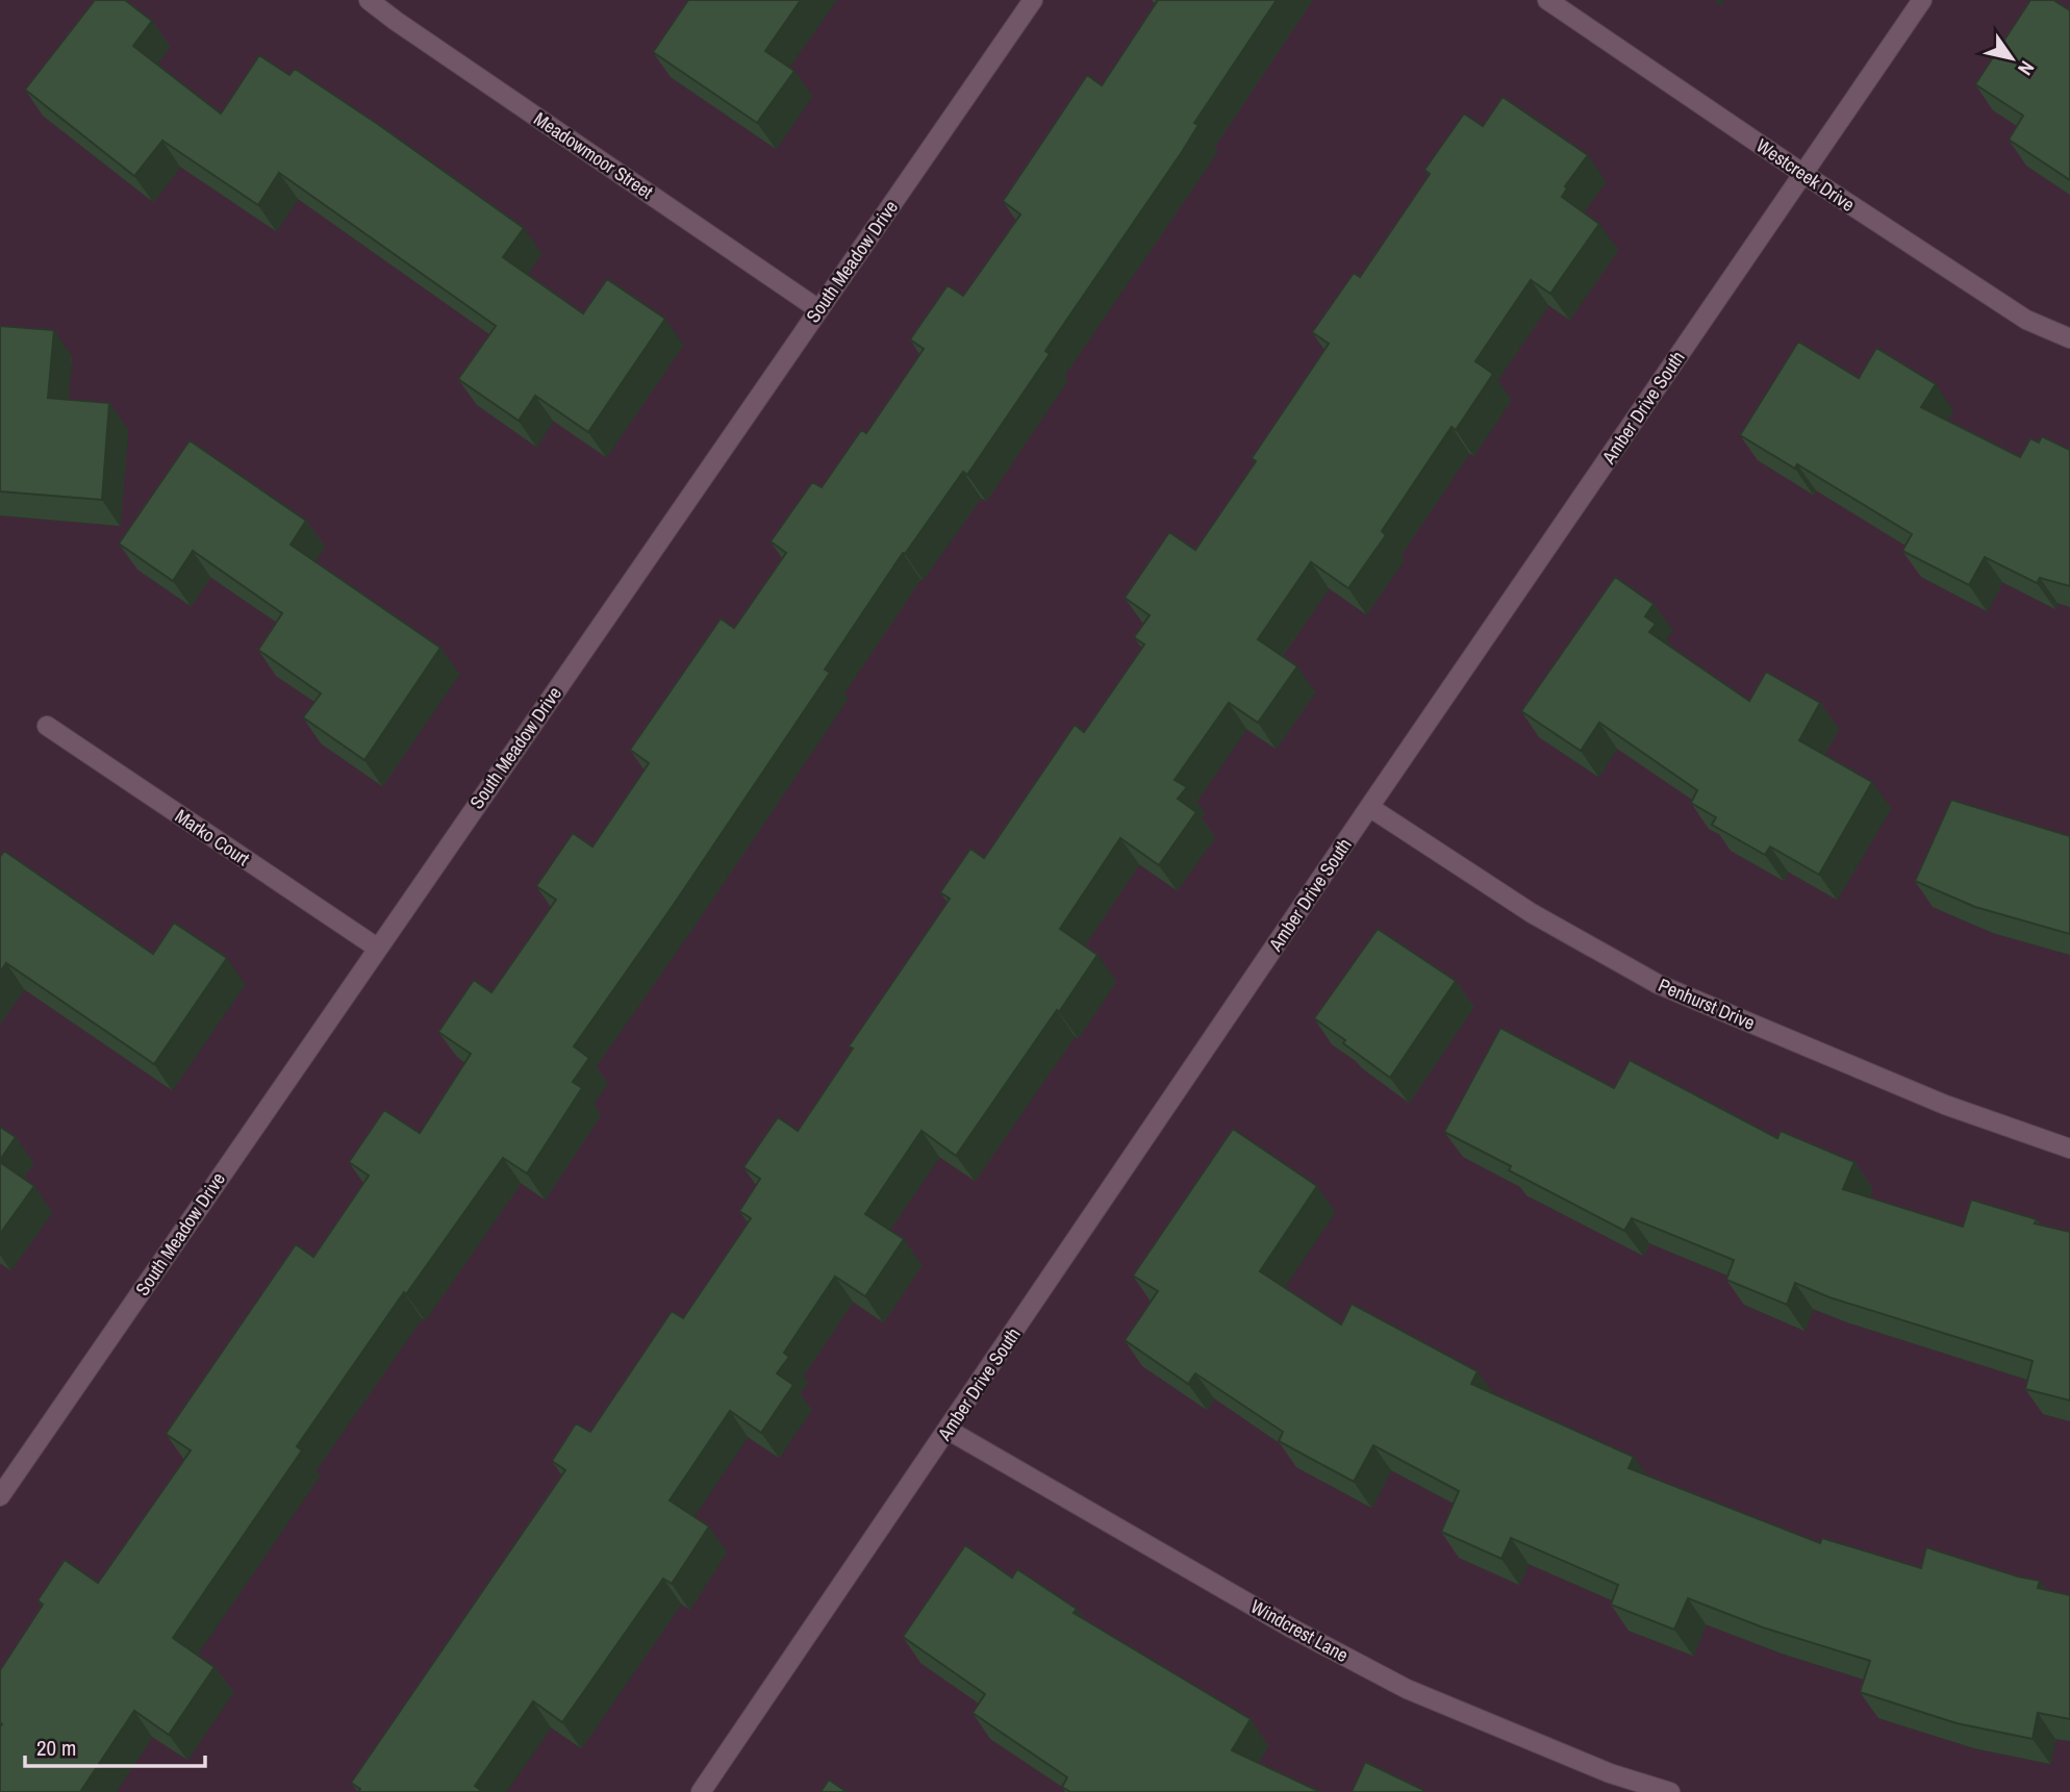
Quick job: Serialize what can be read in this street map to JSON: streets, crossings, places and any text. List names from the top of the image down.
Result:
{
  "streets": {
    "street": [
      "Meadowmoor Street",
      "Westcreek Drive",
      "South Meadow Drive",
      "Amber Drive South",
      "Marko Court",
      "Penhurst Drive",
      "Windcrest Lane"
    ]
  },
  "crossings": [
    ["Meadowmoor Street", "South Meadow Drive"],
    ["Westcreek Drive", "Amber Drive South"],
    ["South Meadow Drive", "Marko Court"],
    ["Amber Drive South", "Penhurst Drive"],
    ["Amber Drive South", "Windcrest Lane"]
  ],
  "scale_bar": "20 m",
  "north": "bottom right"
}
